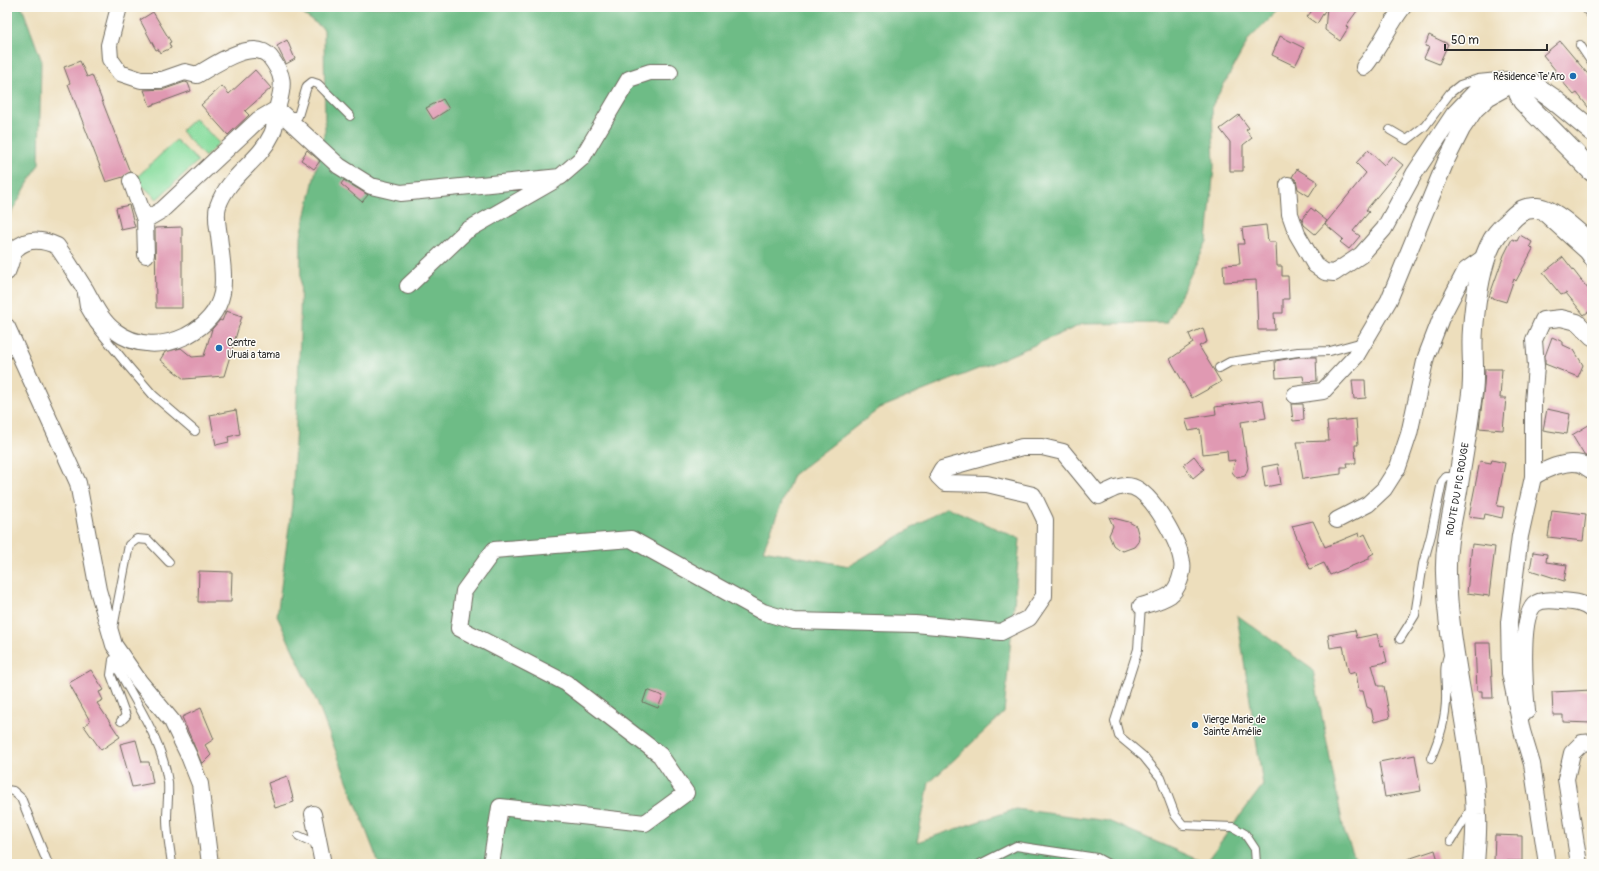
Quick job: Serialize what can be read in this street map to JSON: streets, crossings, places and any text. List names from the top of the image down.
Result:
{
  "streets": {
    "street": ["ROUTE DU PIC ROUGE"]
  },
  "places": ["Résidence Te'Aro", "Centre Uruai a tama", "Vierge Marie de Sainte Amélie"],
  "scale_bar": "50 m"
}
